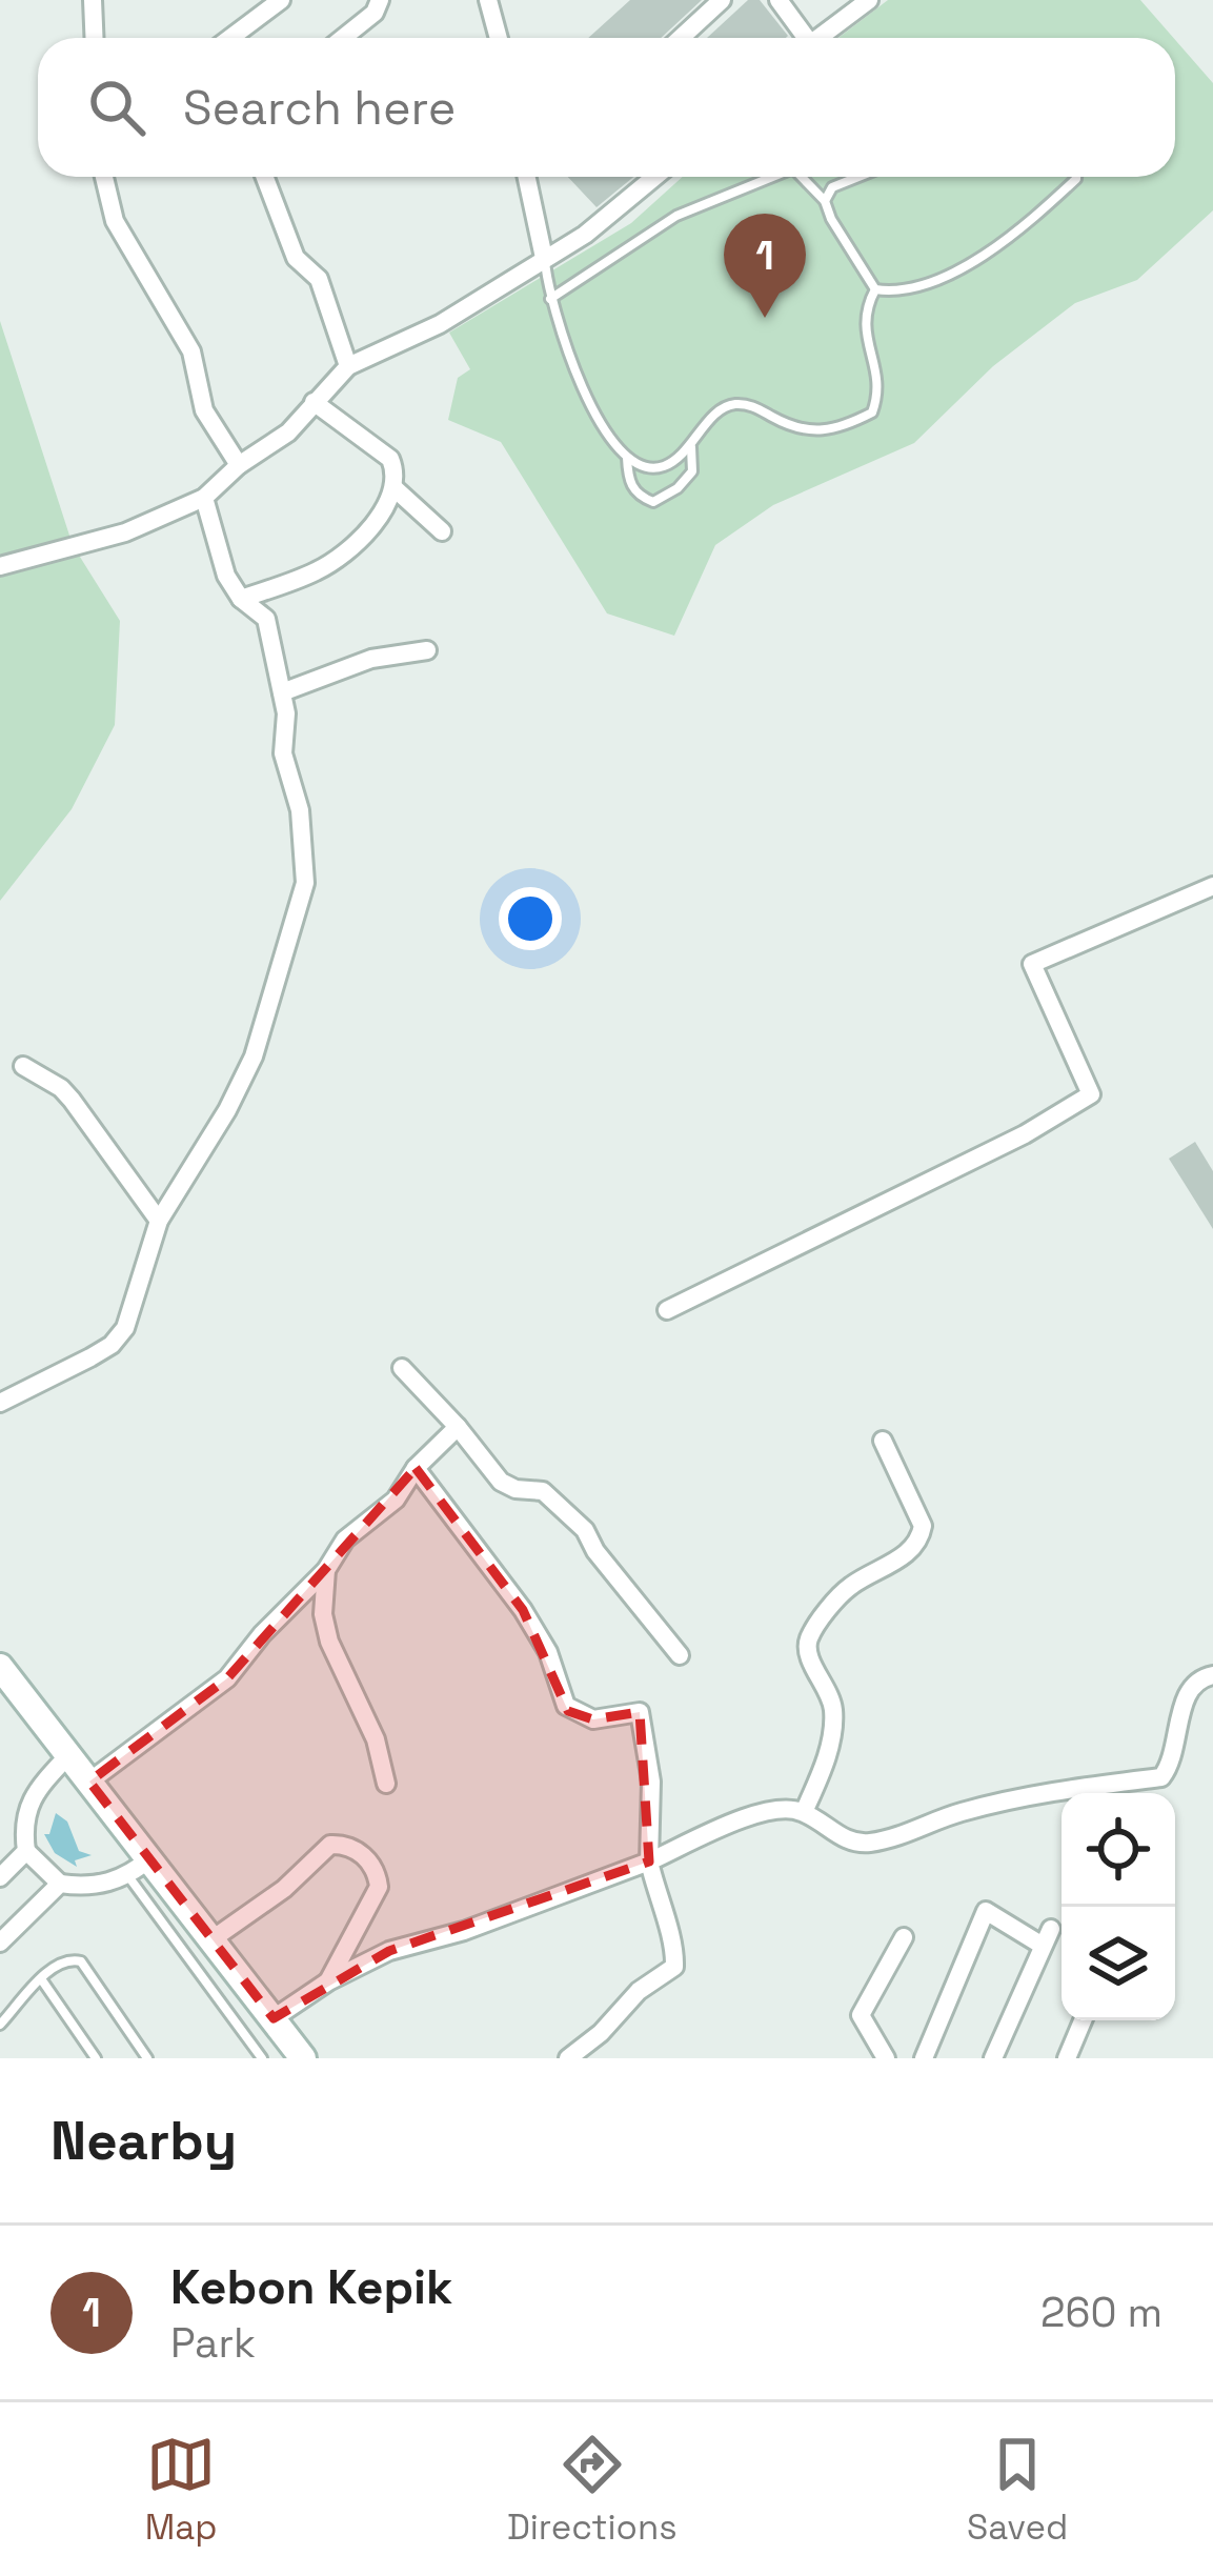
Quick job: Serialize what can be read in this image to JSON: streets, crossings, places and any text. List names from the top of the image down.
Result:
{
  "page": {
    "search": "Search here",
    "pins": "1",
    "heading": "Nearby",
    "list": [
      {
        "mark": "1",
        "name": "Kebon Kepik",
        "note": "Park",
        "value": "260 m"
      }
    ],
    "nav": ["Map", "Directions", "Saved"]
  }
}
